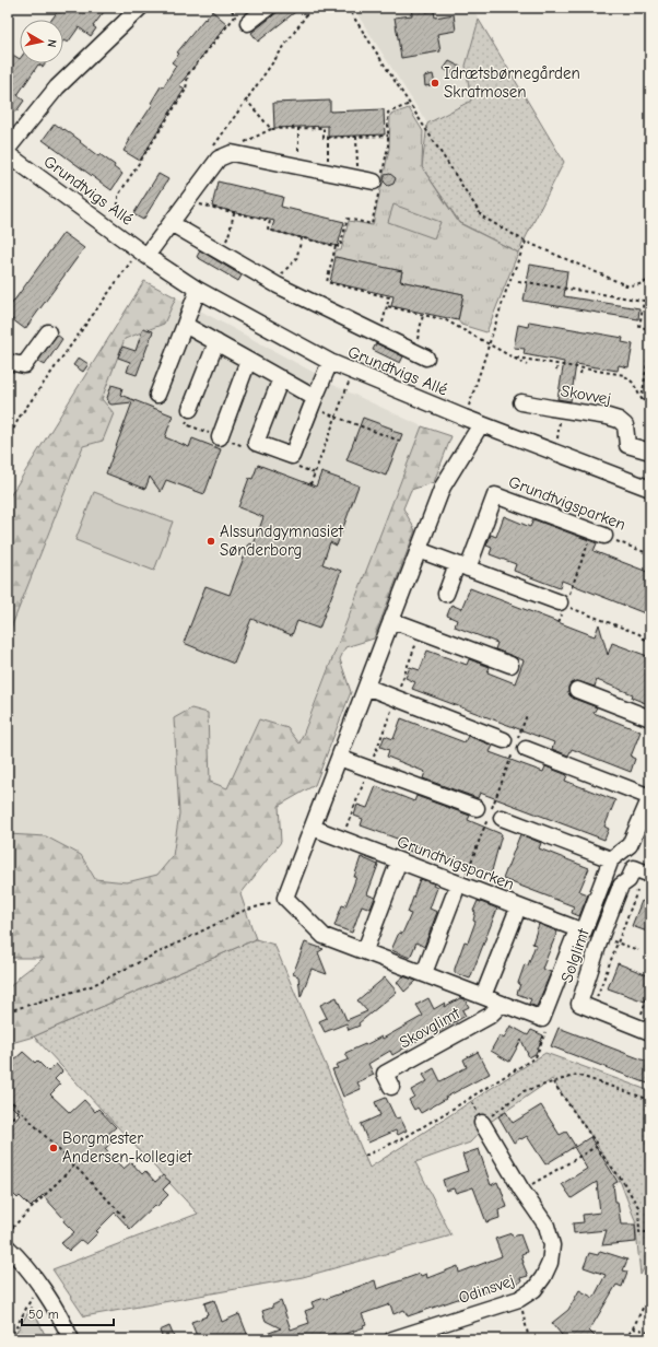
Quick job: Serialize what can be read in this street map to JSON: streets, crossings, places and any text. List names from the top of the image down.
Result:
{
  "streets": {
    "street": [
      "Grundtvigs Allé",
      "Skovvej",
      "Grundtvigsparken",
      "Solglimt",
      "Skovglimt",
      "Odinsvej"
    ]
  },
  "places": ["Idrætsbørnegården Skratmosen", "Alssundgymnasiet Sønderborg", "Borgmester Andersen-kollegiet"],
  "scale_bar": "50 m",
  "north": "right"
}
